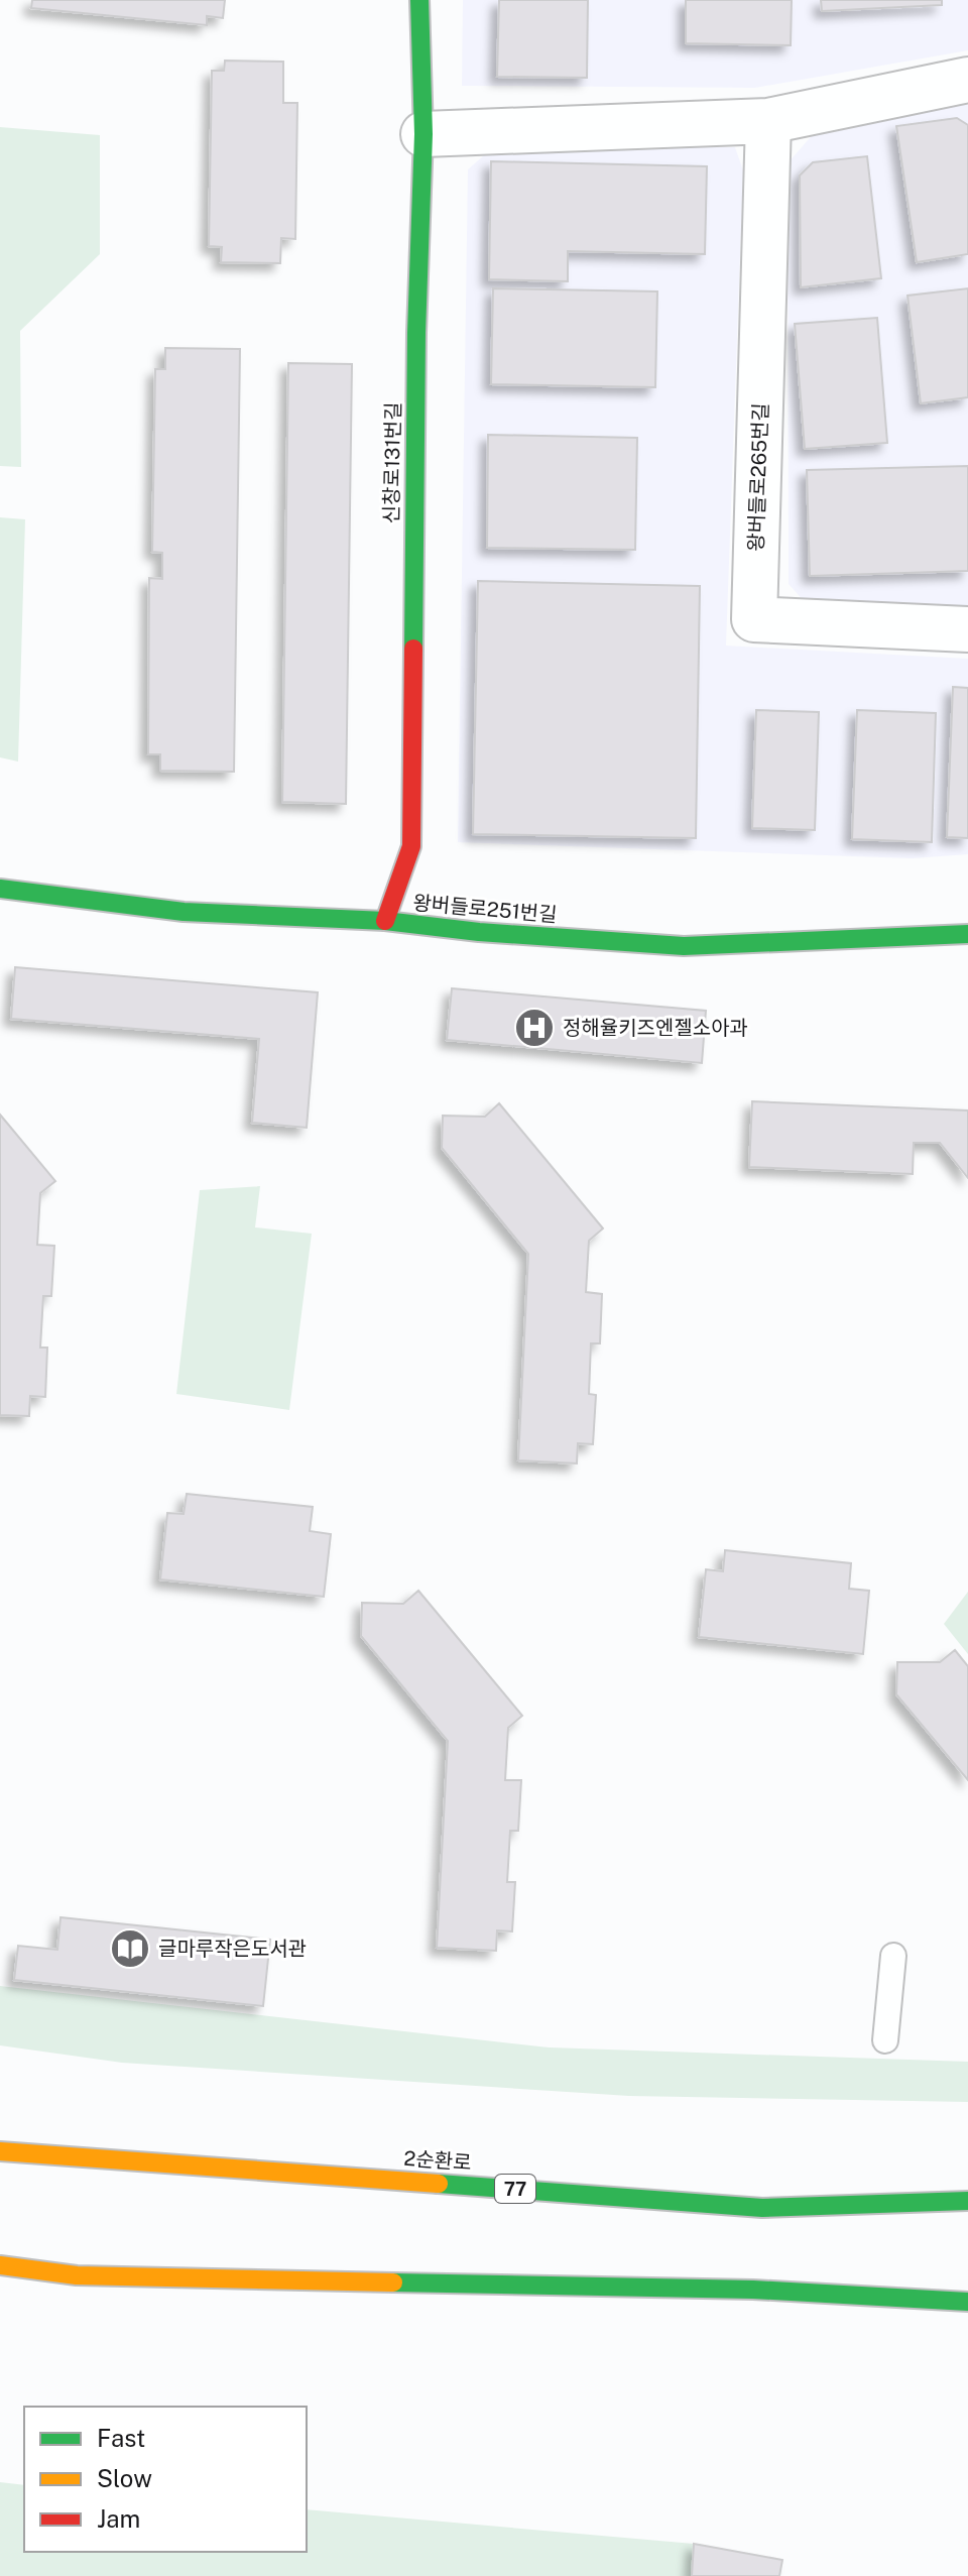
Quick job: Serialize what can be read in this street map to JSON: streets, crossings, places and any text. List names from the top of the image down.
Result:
{
  "streets": {
    "main road": [
      "신창로131번길",
      "왕버들로251번길",
      "2순환로",
      "77"
    ],
    "street": ["왕버들로265번길"]
  },
  "crossings": [
    ["신창로131번길", "왕버들로251번길"]
  ],
  "places": {
    "hospital": ["정해율키즈엔젤소아과"],
    "library": ["글마루작은도서관"]
  },
  "legend": ["Fast", "Slow", "Jam"]
}
